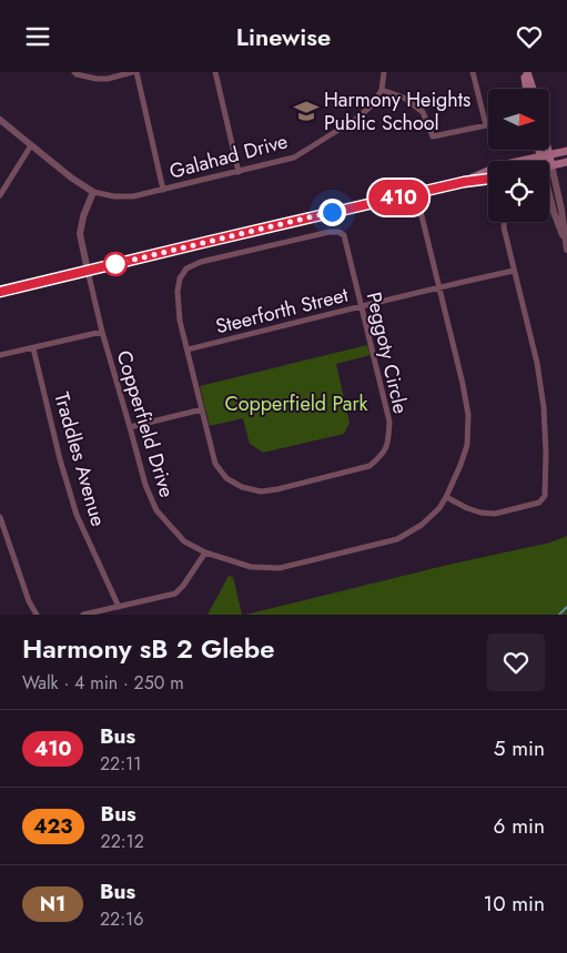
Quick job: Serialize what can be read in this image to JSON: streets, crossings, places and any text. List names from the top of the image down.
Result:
{
  "streets": {
    "street": [
      "Galahad Drive",
      "Steerforth Street",
      "Peggoty Circle",
      "Copperfield Drive",
      "Traddles Avenue"
    ]
  },
  "crossings": [
    ["Steerforth Street", "Peggoty Circle"],
    ["Steerforth Street", "Copperfield Drive"]
  ],
  "parks": ["Copperfield Park"],
  "places": {
    "school or university": ["Harmony Heights Public School"]
  },
  "lines": ["bus line 410"],
  "north": "right",
  "page": {
    "header": "Linewise",
    "on_map": "410",
    "heading": ["Harmony sB 2 Glebe", "Walk · 4 min · 250 m"],
    "list": [
      {
        "mark": "410",
        "name": "Bus",
        "note": "22:11",
        "value": "5 min"
      },
      {
        "mark": "423",
        "name": "Bus",
        "note": "22:12",
        "value": "6 min"
      },
      {
        "mark": "N1",
        "name": "Bus",
        "note": "22:16",
        "value": "10 min"
      }
    ]
  }
}
